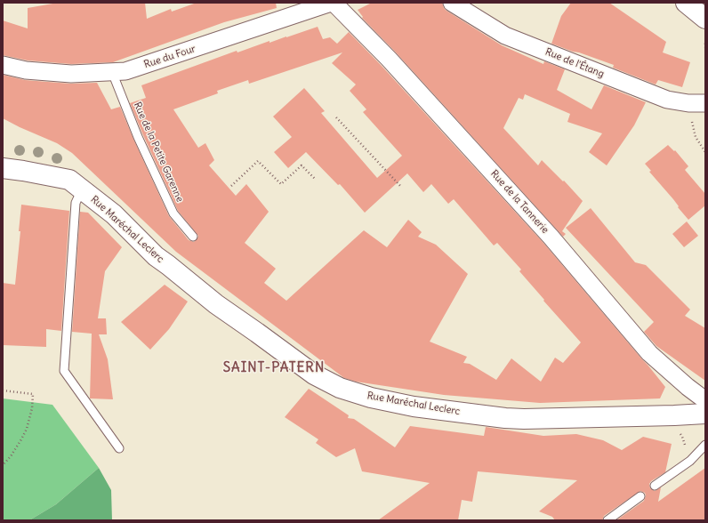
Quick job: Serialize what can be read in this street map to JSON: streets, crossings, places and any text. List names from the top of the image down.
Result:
{
  "streets": {
    "street": [
      "Rue du Four",
      "Rue de l'Étang",
      "Rue de la Tannerie",
      "Rue Maréchal Leclerc"
    ],
    "lane": ["Rue de la Petite Garenne"]
  },
  "crossings": [
    ["Rue du Four", "Rue de la Petite Garenne"]
  ],
  "districts": ["SAINT-PATERN"]
}
